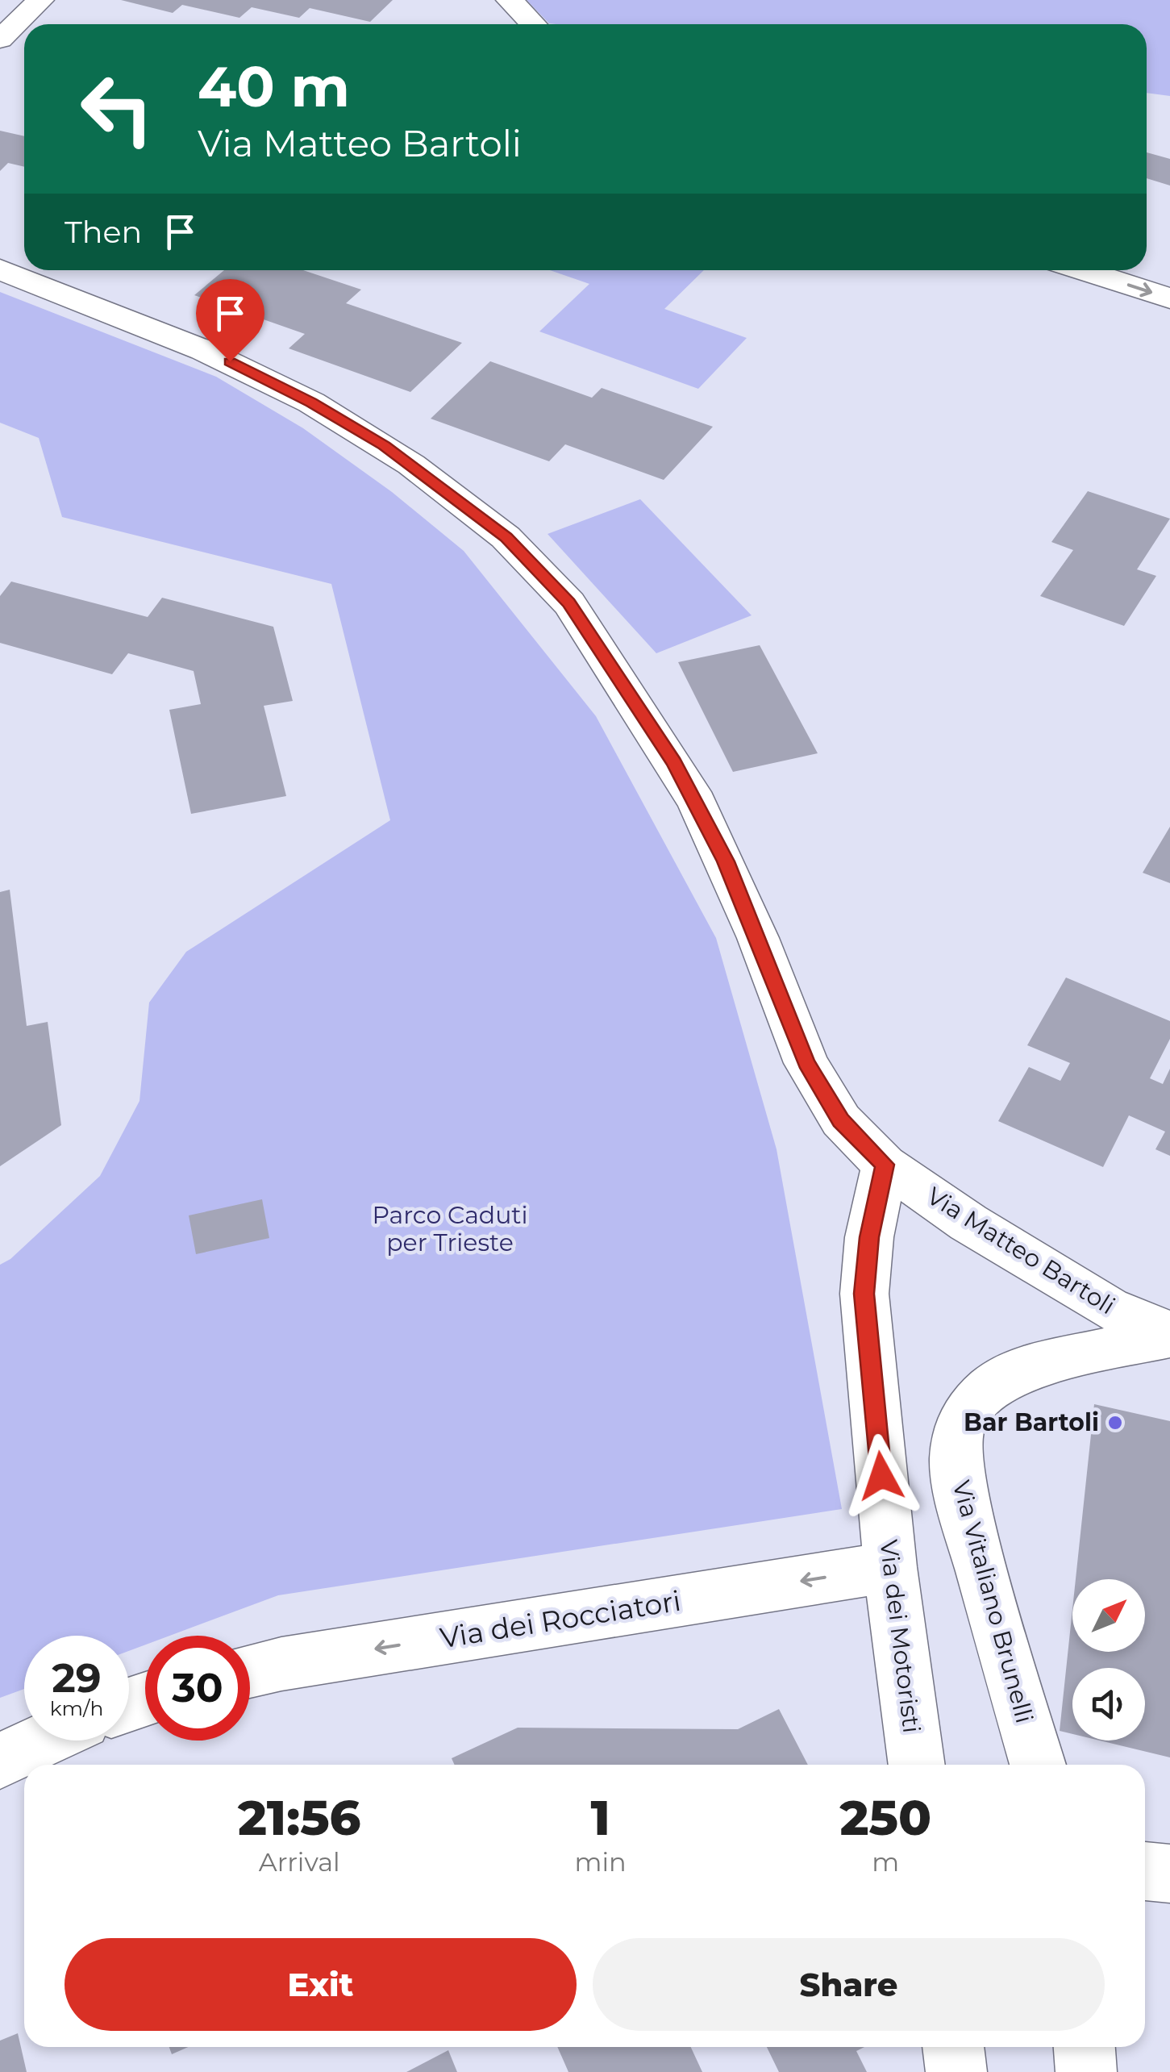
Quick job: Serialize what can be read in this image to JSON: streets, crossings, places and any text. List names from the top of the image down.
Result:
{
  "streets": {
    "street": [
      "Via Matteo Bartoli",
      "Via Vitaliano Brunelli",
      "Via dei Rocciatori",
      "Via dei Motoristi"
    ]
  },
  "crossings": [
    ["Via Matteo Bartoli", "Via Vitaliano Brunelli"],
    ["Via Matteo Bartoli", "Via dei Motoristi"],
    ["Via dei Rocciatori", "Via dei Motoristi"]
  ],
  "one_way": ["Via dei Rocciatori"],
  "parks": ["Parco Caduti per Trieste"],
  "places": ["Bar Bartoli"],
  "north": "top right",
  "page": {
    "turn": ["40 m", "Via Matteo Bartoli"],
    "then": "Then",
    "speed": "29 km/h",
    "limit": "30",
    "eta": [
      "21:56",
      "Arrival",
      "1",
      "min",
      "250",
      "m"
    ],
    "buttons": ["Exit", "Share"]
  }
}
